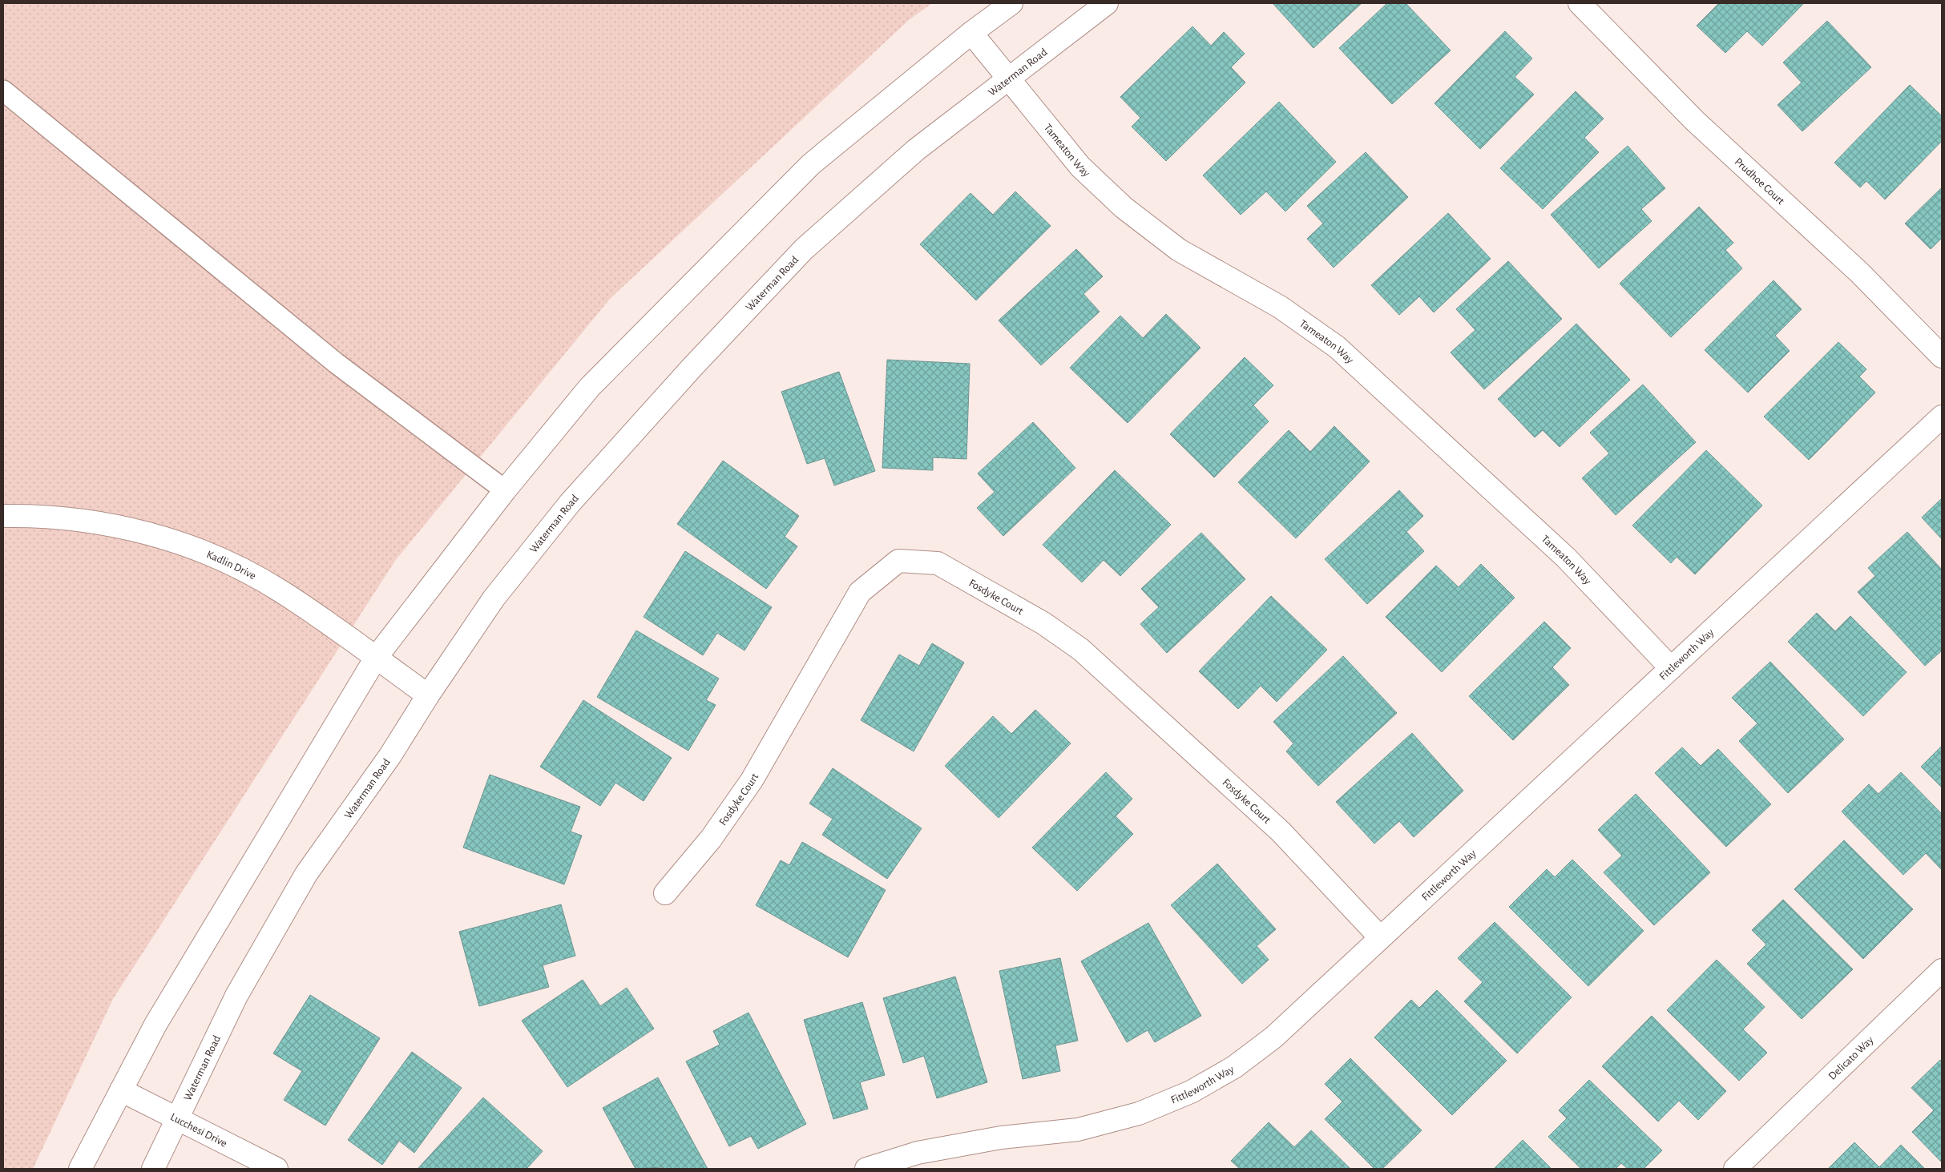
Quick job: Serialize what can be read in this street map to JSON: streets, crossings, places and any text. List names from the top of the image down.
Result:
{
  "streets": {
    "street": [
      "Waterman Road",
      "Tameaton Way",
      "Prudhoe Court",
      "Kadlin Drive",
      "Fosdyke Court",
      "Fittleworth Way",
      "Delicato Way",
      "Lucchesi Drive"
    ]
  },
  "crossings": [
    ["Waterman Road", "Tameaton Way"],
    ["Waterman Road", "Kadlin Drive"],
    ["Waterman Road", "Lucchesi Drive"],
    ["Tameaton Way", "Fittleworth Way"],
    ["Fosdyke Court", "Fittleworth Way"]
  ]
}
